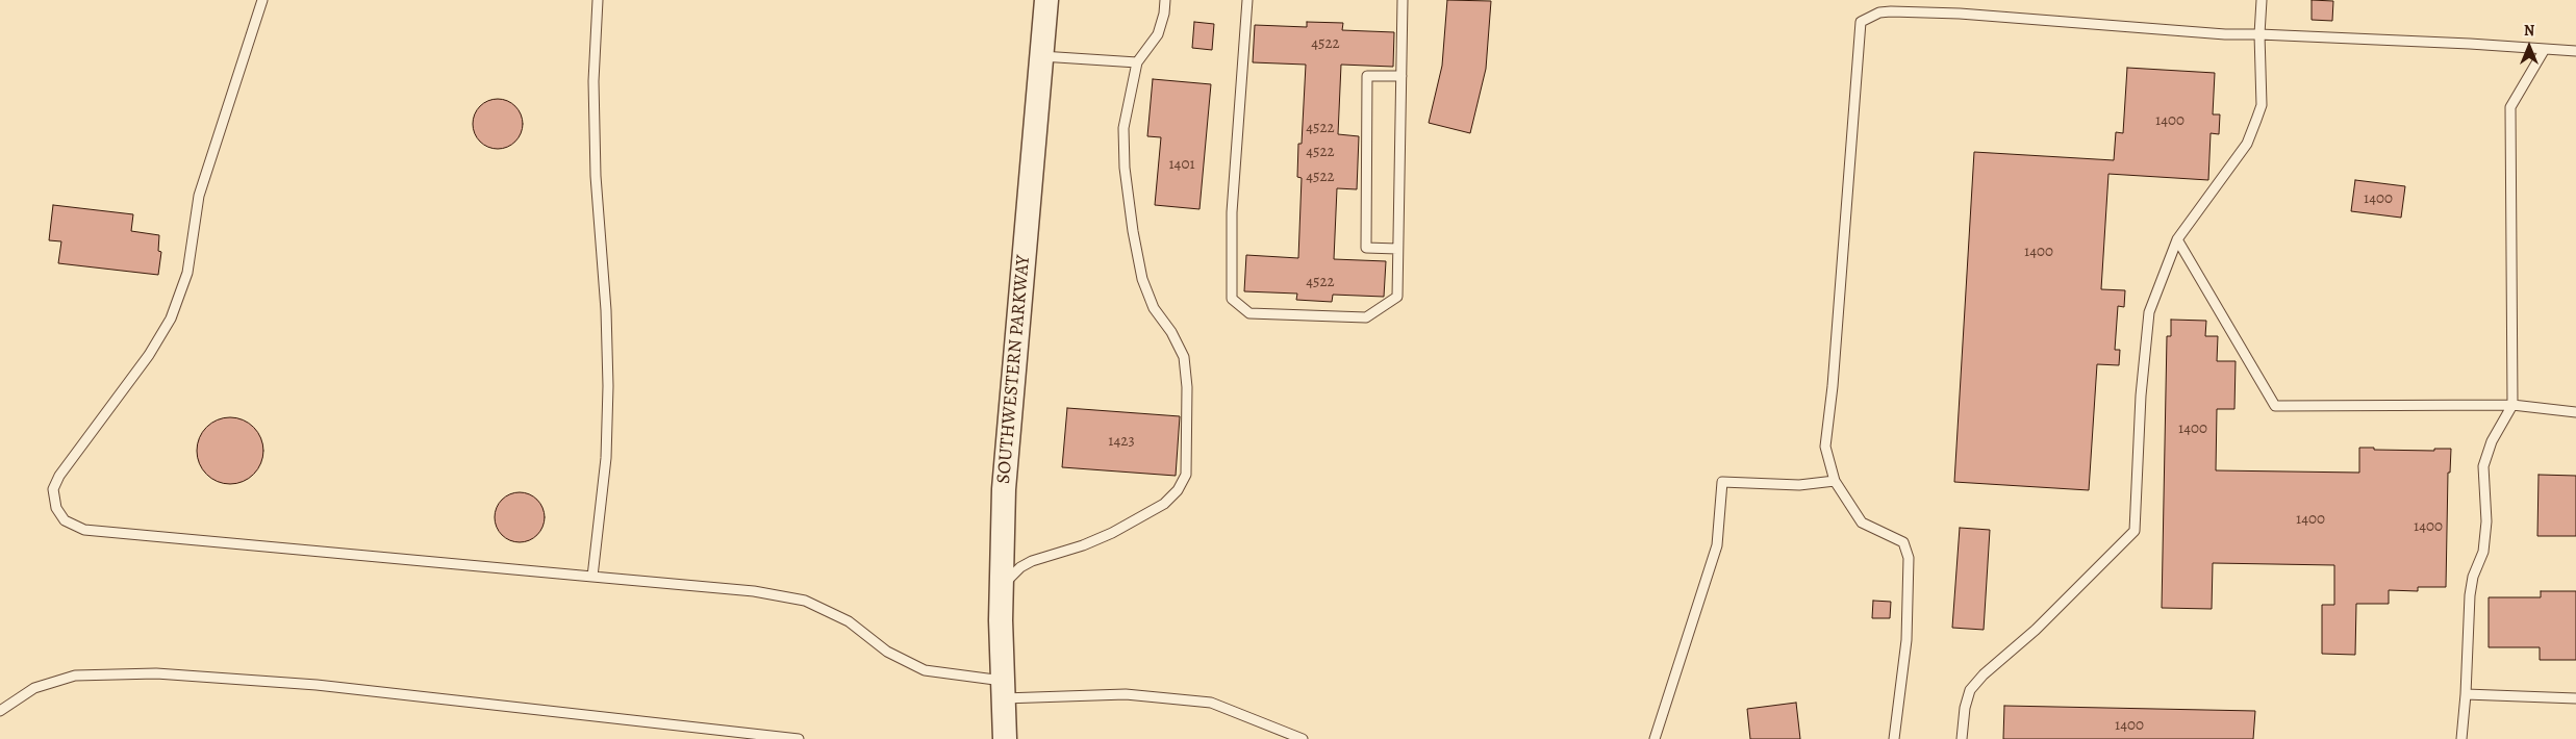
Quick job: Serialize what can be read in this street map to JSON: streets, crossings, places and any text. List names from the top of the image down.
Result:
{
  "streets": {
    "street": ["SOUTHWESTERN PARKWAY"]
  },
  "house_numbers": [
    "4522",
    "1400",
    "4522",
    "4522",
    "1401",
    "4522",
    "1400",
    "1400",
    "4522",
    "1400",
    "1423",
    "1400",
    "1400",
    "1400"
  ],
  "north": "top"
}
